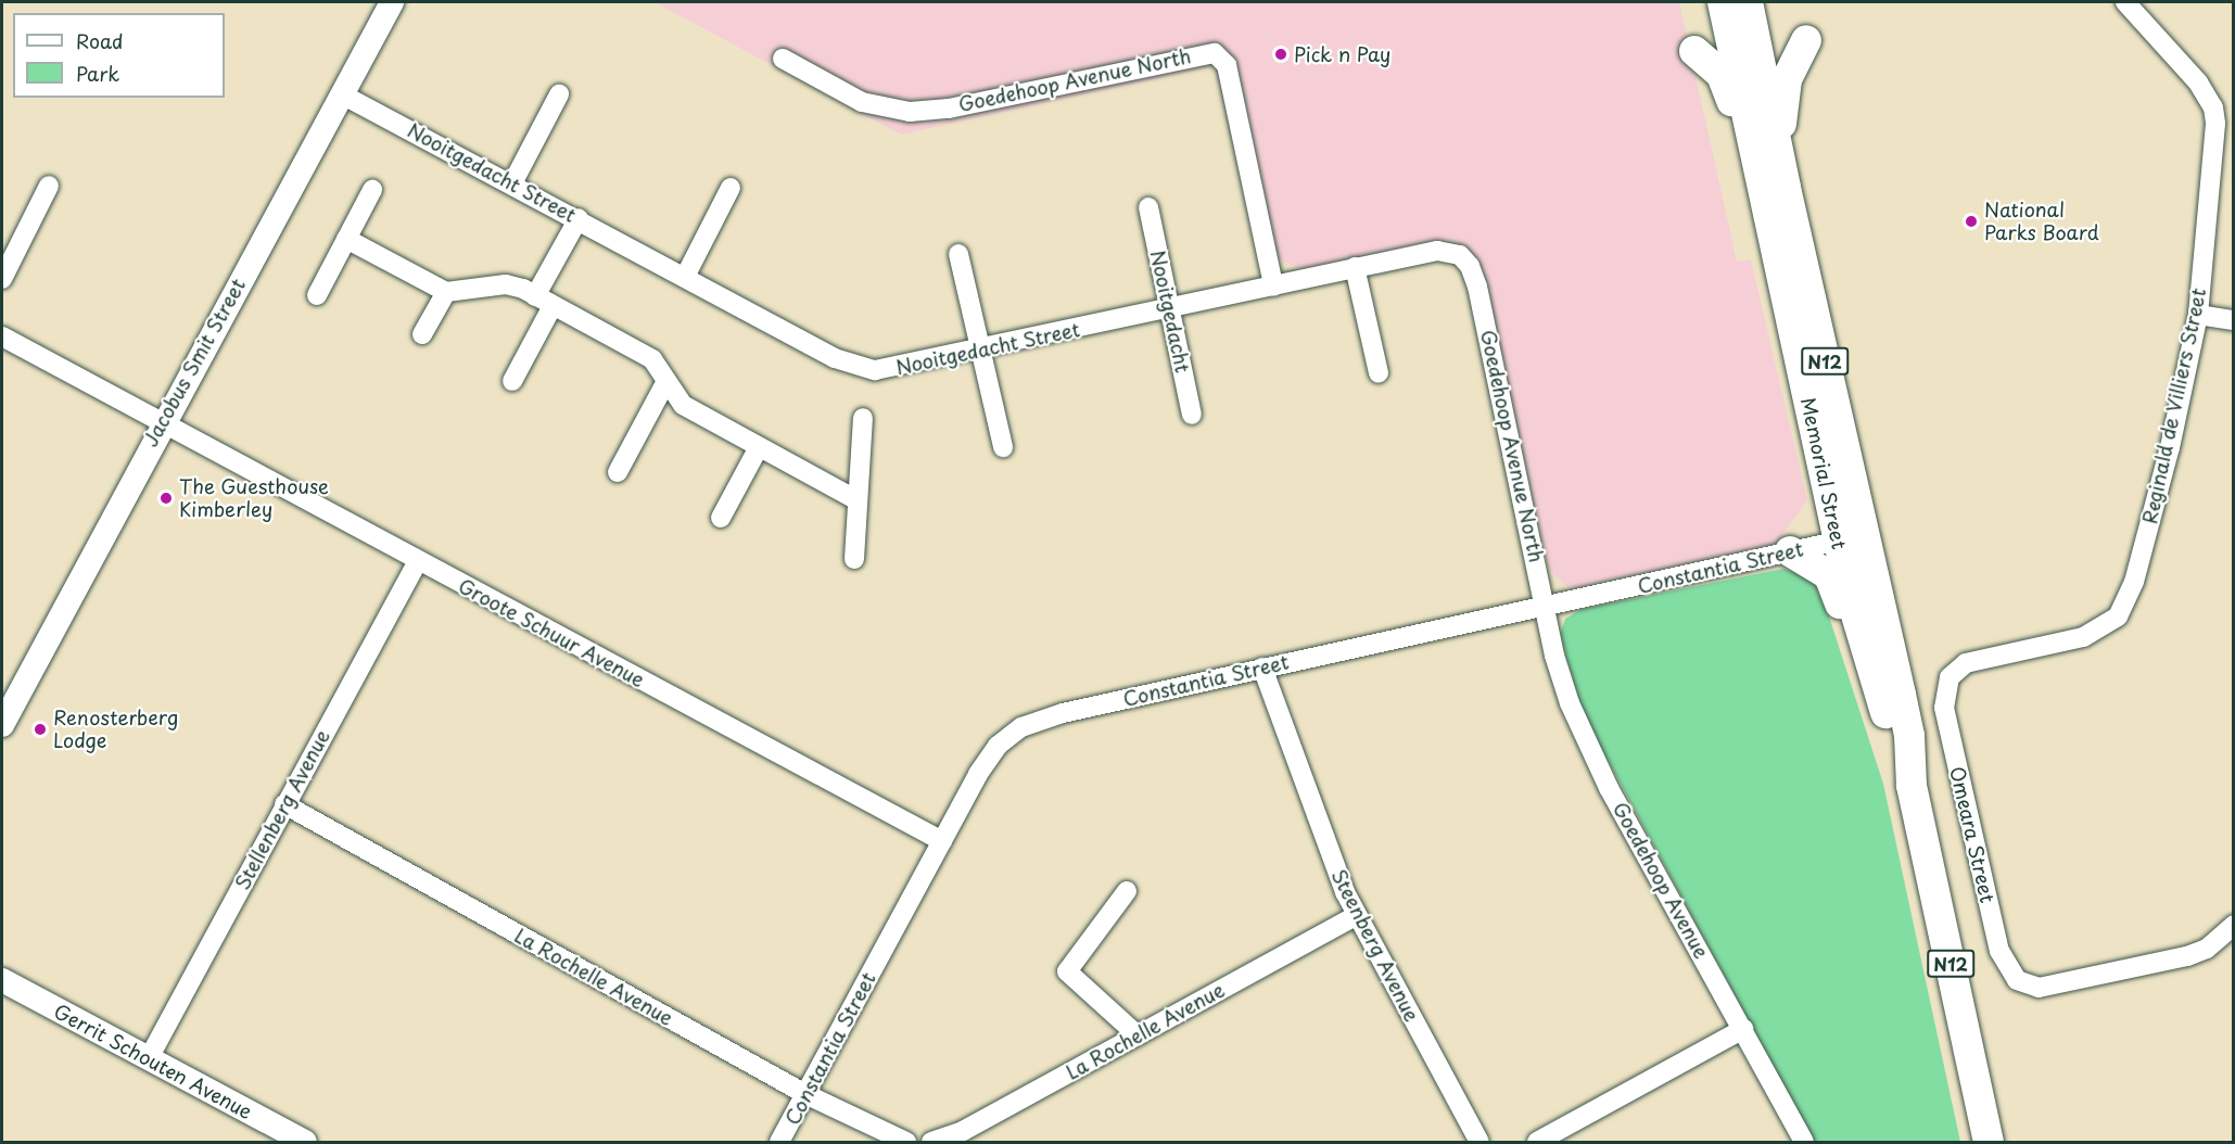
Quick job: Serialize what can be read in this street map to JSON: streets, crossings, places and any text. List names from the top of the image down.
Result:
{
  "streets": {
    "highway": ["N12", "Memorial Street"],
    "street": [
      "Goedehoop Avenue North",
      "Nooitgedacht Street",
      "Nooitgedacht",
      "Jacobus Smit Street",
      "Reginald de Villiers Street",
      "Constantia Street",
      "Groote Schuur Avenue",
      "Stellenberg Avenue",
      "Omeara Street",
      "Goedehoop Avenue",
      "Steenberg Avenue",
      "La Rochelle Avenue",
      "Gerrit Schouten Avenue"
    ]
  },
  "crossings": [
    ["Goedehoop Avenue North", "Nooitgedacht Street"],
    ["Goedehoop Avenue North", "Constantia Street"],
    ["Goedehoop Avenue North", "Goedehoop Avenue"],
    ["Nooitgedacht Street", "Nooitgedacht"],
    ["Nooitgedacht Street", "Jacobus Smit Street"],
    ["Jacobus Smit Street", "Groote Schuur Avenue"],
    ["Reginald de Villiers Street", "Omeara Street"],
    ["Memorial Street", "Constantia Street"],
    ["Constantia Street", "Groote Schuur Avenue"],
    ["Constantia Street", "Goedehoop Avenue"],
    ["Constantia Street", "Steenberg Avenue"],
    ["Constantia Street", "La Rochelle Avenue"],
    ["Groote Schuur Avenue", "Stellenberg Avenue"],
    ["Stellenberg Avenue", "La Rochelle Avenue"],
    ["Stellenberg Avenue", "Gerrit Schouten Avenue"],
    ["Steenberg Avenue", "La Rochelle Avenue"]
  ],
  "places": [
    "Pick n Pay",
    "National Parks Board",
    "The Guesthouse Kimberley",
    "Renosterberg Lodge"
  ],
  "legend": ["Road", "Park"]
}
